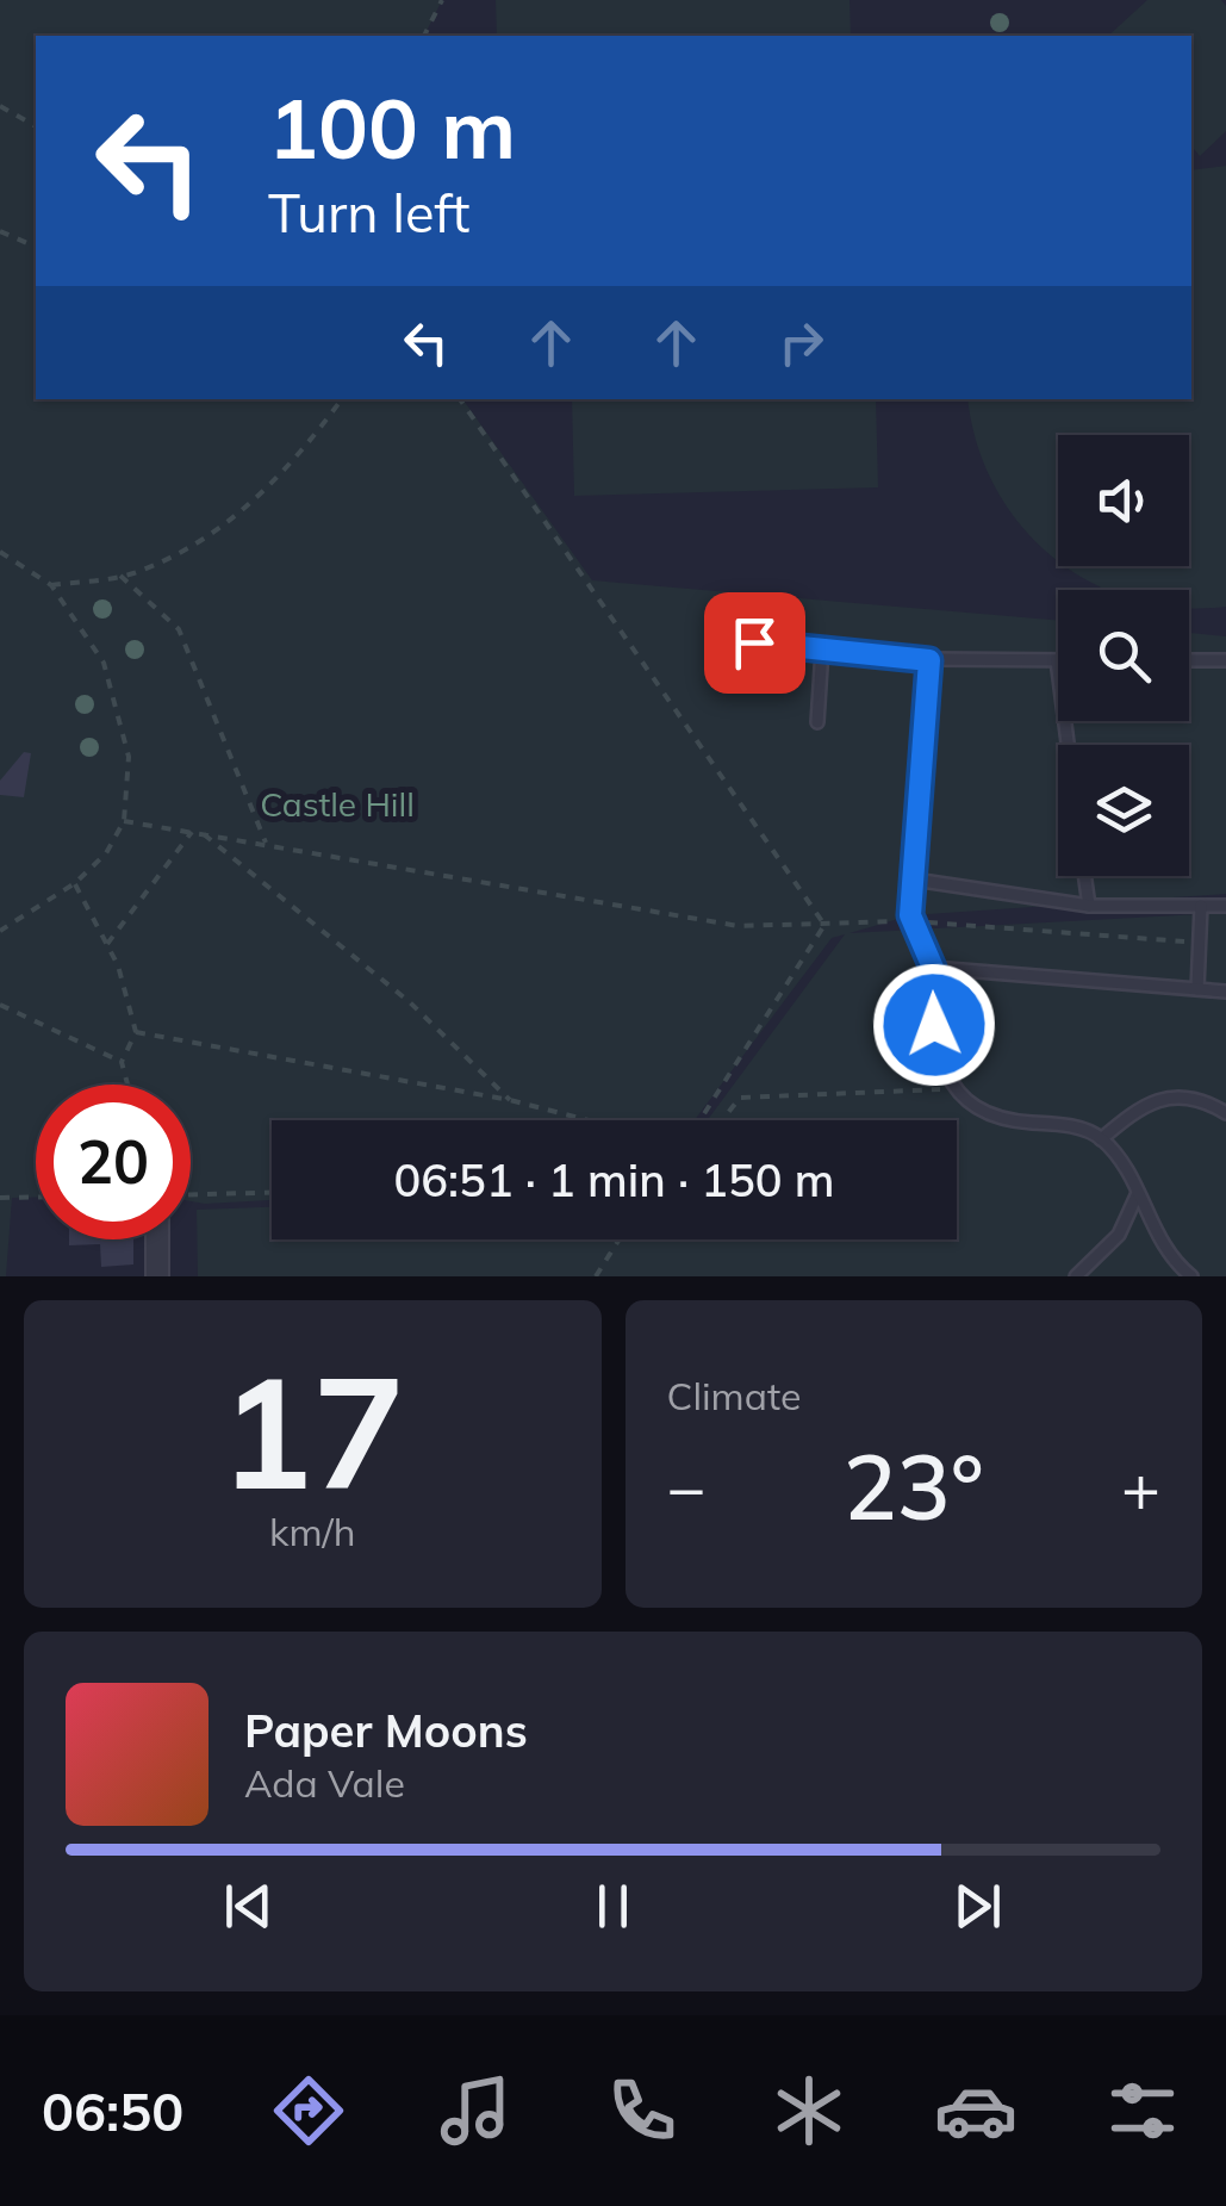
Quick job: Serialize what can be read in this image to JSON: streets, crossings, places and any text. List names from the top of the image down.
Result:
{
  "parks": ["Castle Hill"],
  "page": {
    "turn": ["100 m", "Turn left"],
    "limit": "20",
    "trip": "06:51 · 1 min · 150 m",
    "tile": [
      ["17", "km/h"],
      "Climate"
    ],
    "heat": ["−", "23°", "+"],
    "song": ["Paper Moons", "Ada Vale"],
    "tabs": "06:50"
  }
}
